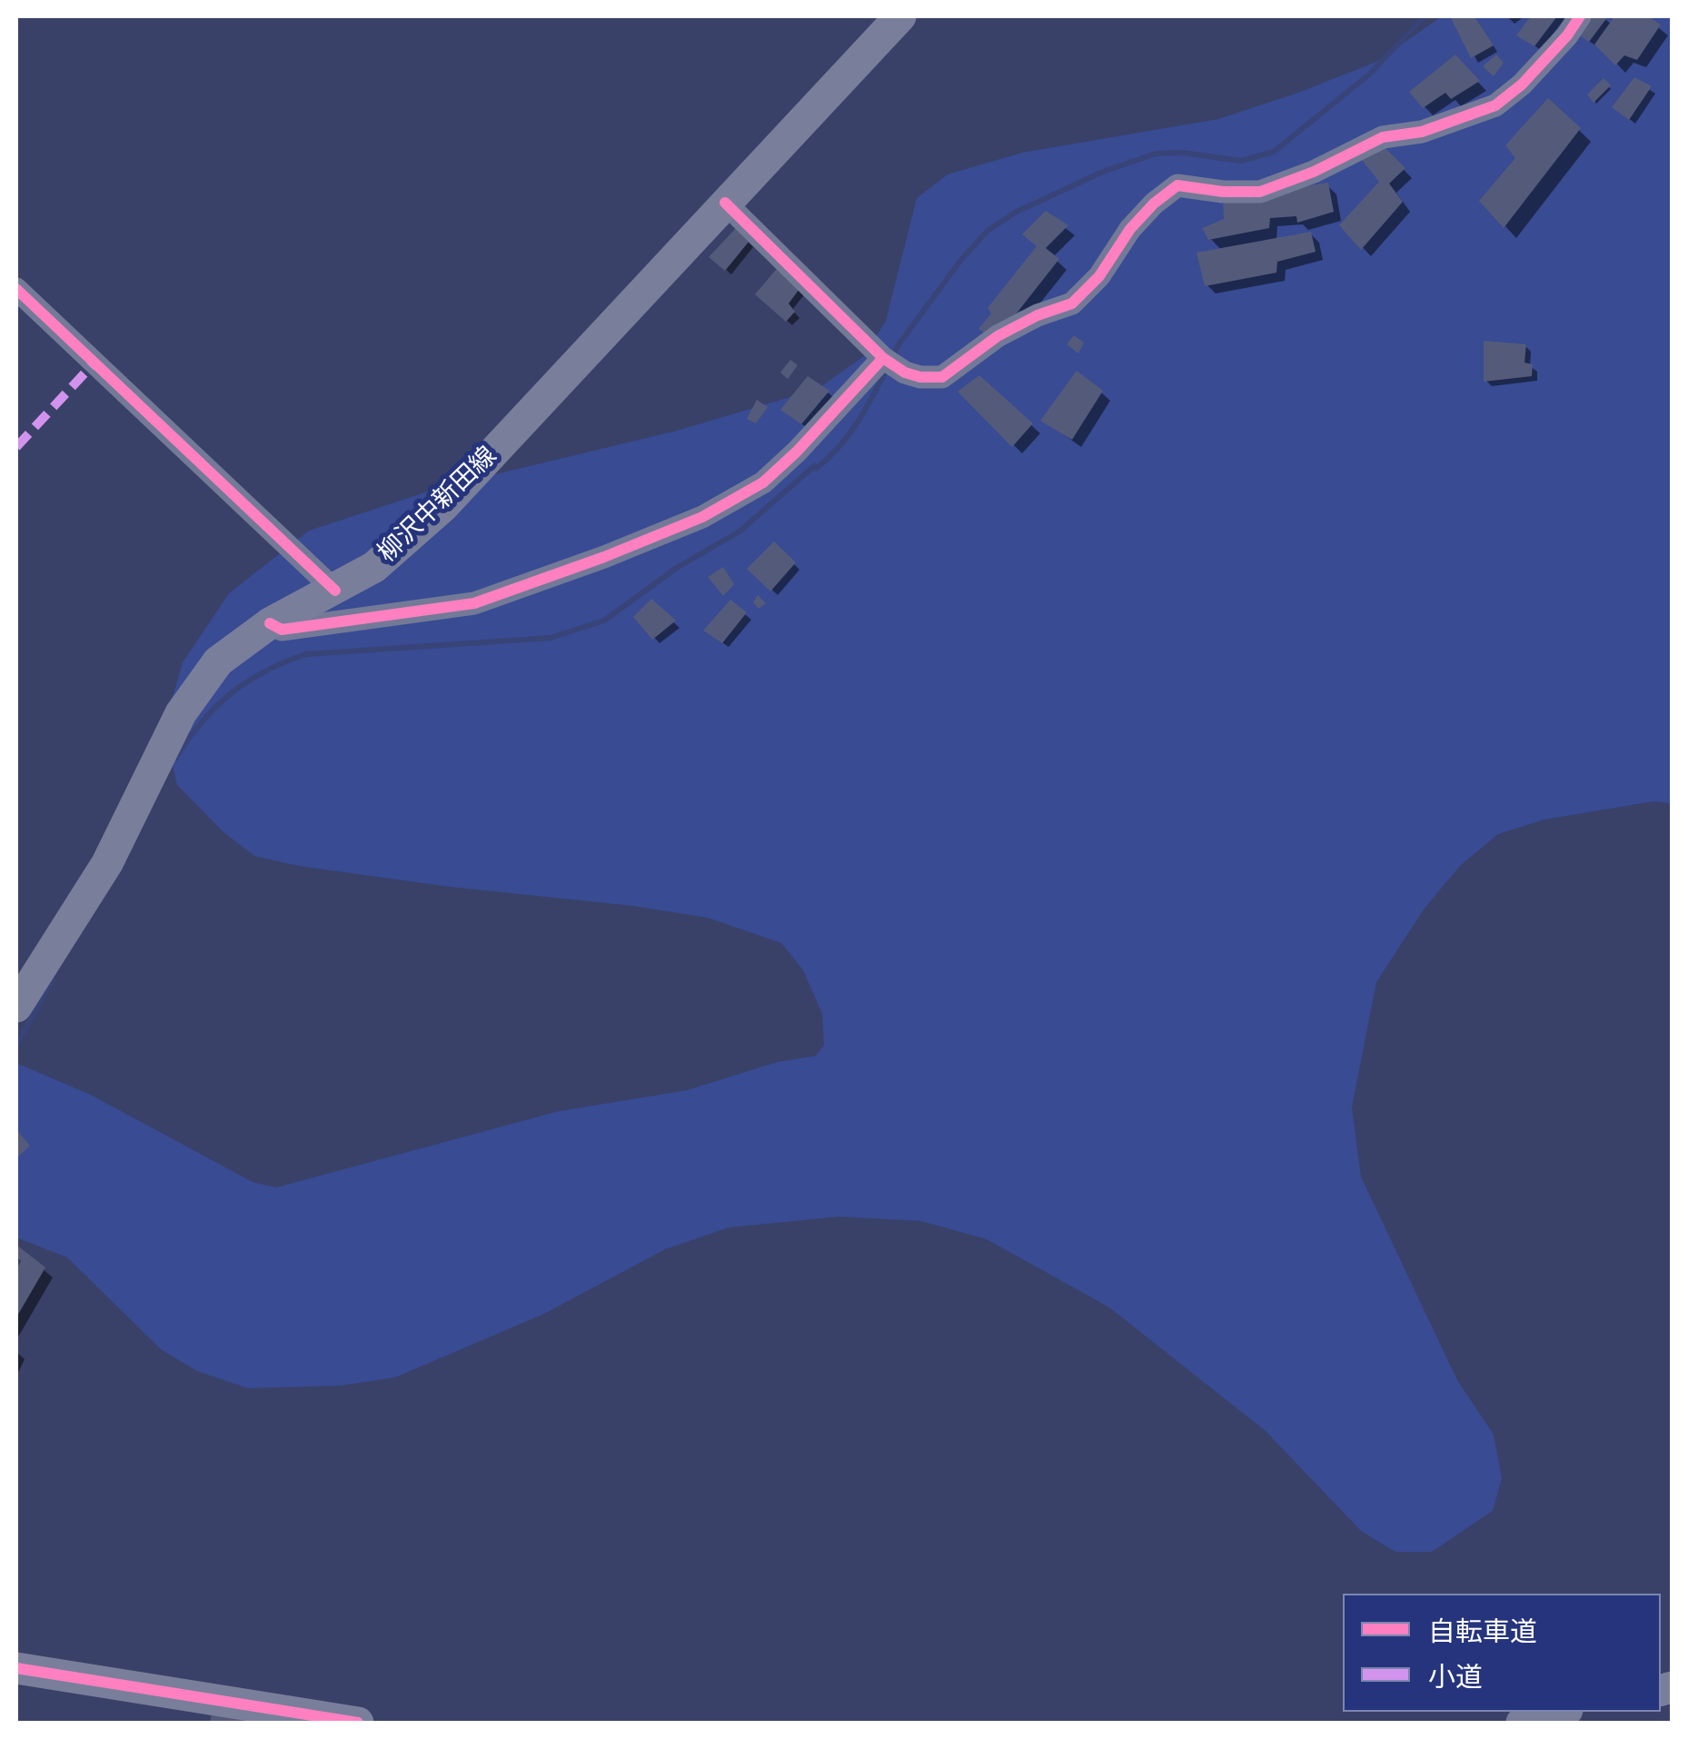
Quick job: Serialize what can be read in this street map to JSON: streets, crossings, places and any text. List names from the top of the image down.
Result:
{
  "streets": {
    "main road": ["柳沢中新田線"]
  },
  "legend": ["自転車道", "小道"]
}
